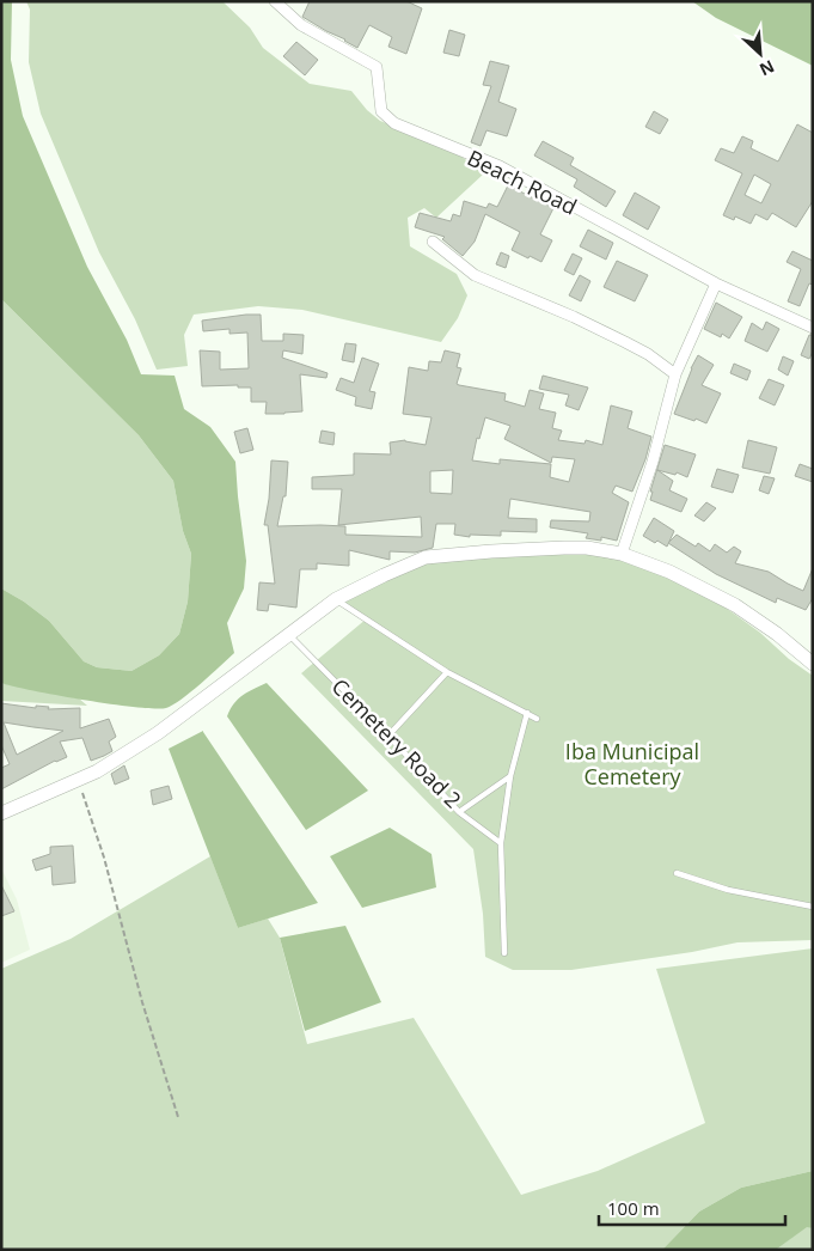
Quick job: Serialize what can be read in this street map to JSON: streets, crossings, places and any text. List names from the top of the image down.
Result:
{
  "streets": {
    "street": ["Beach Road"],
    "lane": ["Cemetery Road 2"]
  },
  "parks": ["Iba Municipal Cemetery"],
  "scale_bar": "100 m",
  "north": "bottom right"
}
